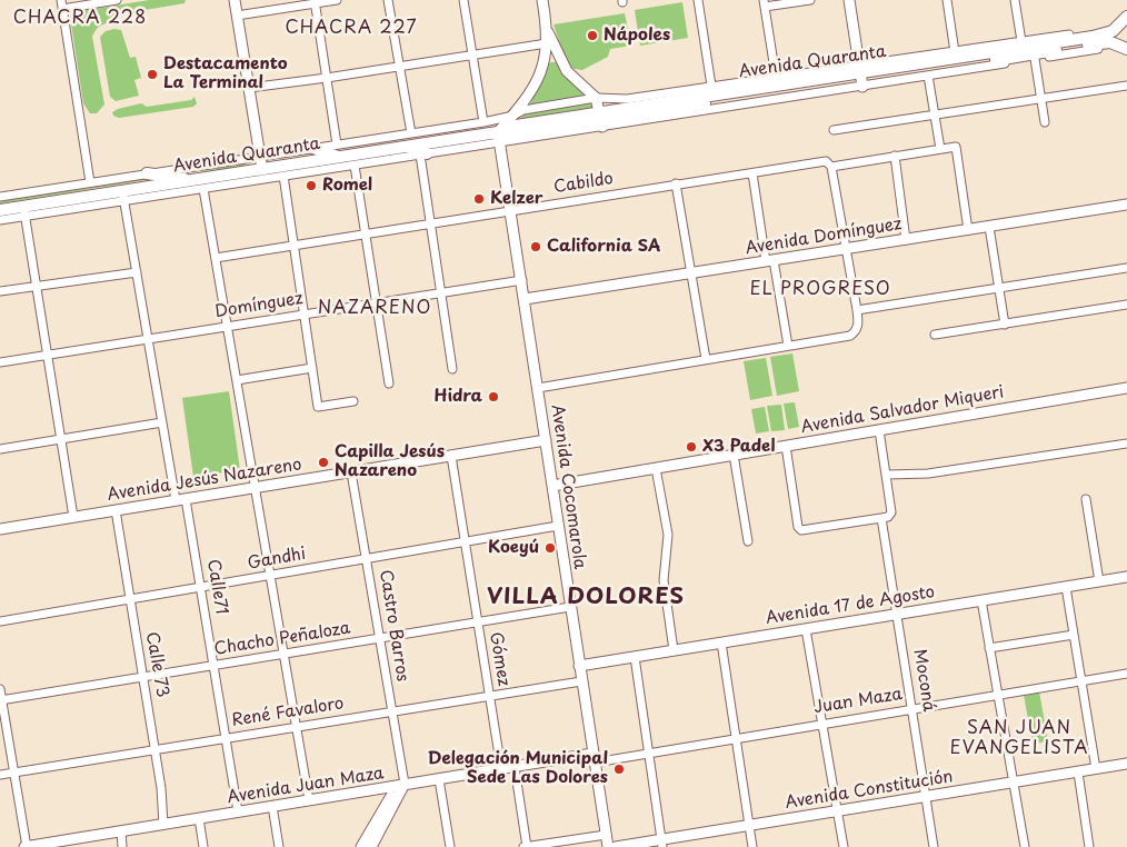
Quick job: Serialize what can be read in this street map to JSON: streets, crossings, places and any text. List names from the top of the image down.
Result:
{
  "streets": {
    "highway": ["Avenida Quaranta"],
    "main road": [
      "Avenida Domínguez",
      "Avenida Salvador Miqueri",
      "Avenida Jesús Nazareno",
      "Avenida Cocomarola",
      "Avenida 17 de Agosto",
      "Avenida Juan Maza",
      "Avenida Constitución"
    ],
    "street": [
      "Cabildo",
      "Domínguez",
      "Gandhi",
      "Calle71",
      "Castro Barros",
      "Chacho Peñaloza",
      "Gómez",
      "Calle 73",
      "Moconá",
      "Juan Maza",
      "René Favaloro"
    ]
  },
  "crossings": [
    ["Avenida Quaranta", "Avenida Cocomarola"],
    ["Avenida Quaranta", "Calle71"],
    ["Cabildo", "Avenida Domínguez"],
    ["Cabildo", "Avenida Cocomarola"],
    ["Avenida Domínguez", "Avenida Cocomarola"],
    ["Domínguez", "Avenida Cocomarola"],
    ["Domínguez", "Calle71"],
    ["Avenida Salvador Miqueri", "Avenida Cocomarola"],
    ["Avenida Salvador Miqueri", "Moconá"],
    ["Avenida Jesús Nazareno", "Avenida Cocomarola"],
    ["Avenida Jesús Nazareno", "Calle71"],
    ["Avenida Jesús Nazareno", "Castro Barros"],
    ["Avenida Jesús Nazareno", "Gómez"],
    ["Avenida Jesús Nazareno", "Calle 73"],
    ["Avenida Cocomarola", "Gandhi"],
    ["Avenida Cocomarola", "Avenida 17 de Agosto"],
    ["Avenida Cocomarola", "Chacho Peñaloza"],
    ["Avenida Cocomarola", "Juan Maza"],
    ["Avenida Cocomarola", "René Favaloro"],
    ["Avenida Cocomarola", "Avenida Juan Maza"],
    ["Gandhi", "Calle71"],
    ["Gandhi", "Castro Barros"],
    ["Gandhi", "Gómez"],
    ["Gandhi", "Calle 73"],
    ["Calle71", "Chacho Peñaloza"],
    ["Calle71", "René Favaloro"],
    ["Calle71", "Avenida Juan Maza"],
    ["Avenida 17 de Agosto", "Moconá"],
    ["Castro Barros", "Chacho Peñaloza"],
    ["Castro Barros", "René Favaloro"],
    ["Castro Barros", "Avenida Juan Maza"],
    ["Chacho Peñaloza", "Gómez"],
    ["Chacho Peñaloza", "Calle 73"],
    ["Gómez", "René Favaloro"],
    ["Gómez", "Avenida Juan Maza"],
    ["Calle 73", "René Favaloro"],
    ["Calle 73", "Avenida Juan Maza"],
    ["Moconá", "Juan Maza"],
    ["Moconá", "Avenida Constitución"],
    ["Juan Maza", "Avenida Juan Maza"]
  ],
  "districts": [
    "CHACRA 228",
    "CHACRA 227",
    "EL PROGRESO",
    "NAZARENO",
    "VILLA DOLORES",
    "SAN JUAN EVANGELISTA"
  ],
  "places": [
    "Nápoles",
    "Destacamento La Terminal",
    "Romel",
    "Kelzer",
    "California SA",
    "Hidra",
    "X3 Padel",
    "Capilla Jesús Nazareno",
    "Koeyú",
    "Delegación Municipal Sede Las Dolores"
  ]
}
